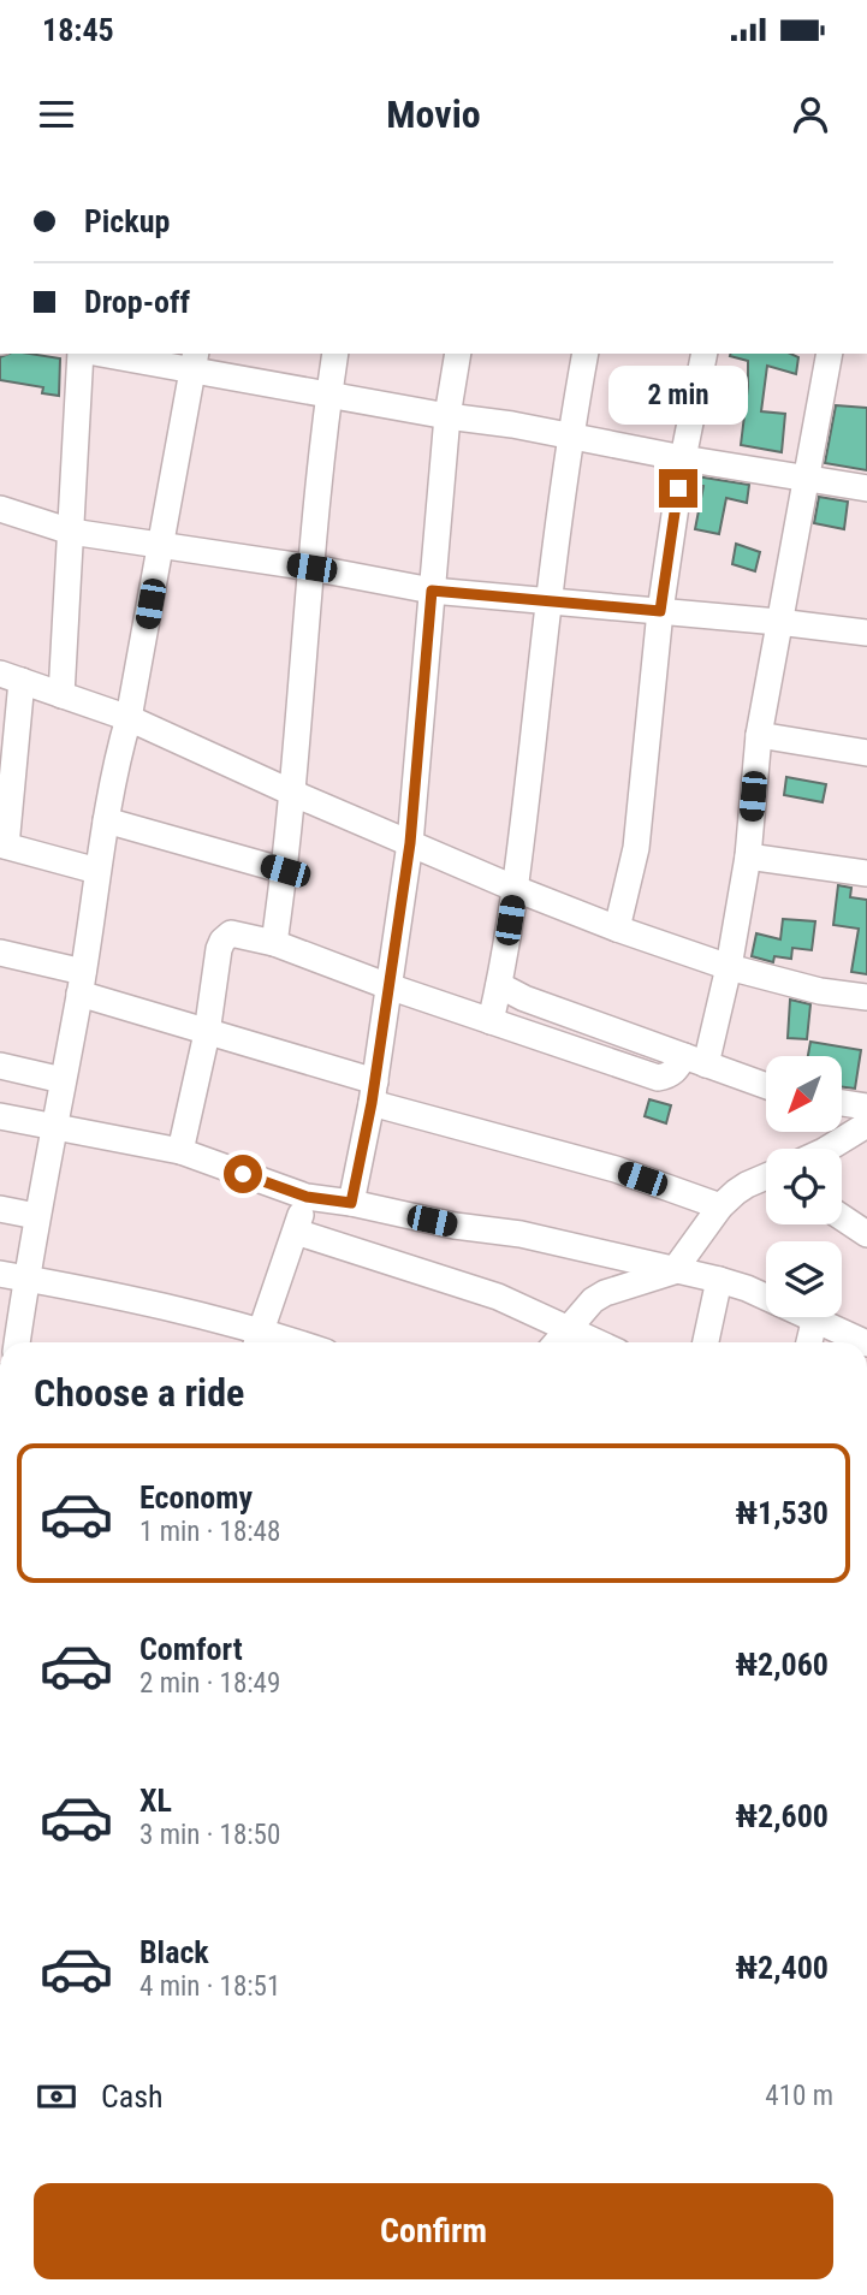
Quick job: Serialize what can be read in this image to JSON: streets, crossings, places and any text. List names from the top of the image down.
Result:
{
  "north": "bottom left",
  "page": {
    "status": "18:45",
    "header": "Movio",
    "banner": ["Pickup", "Drop-off"],
    "bubble": "2 min",
    "heading": "Choose a ride",
    "list": [
      {
        "name": "Economy",
        "note": "1 min · 18:48",
        "value": "₦1,530"
      },
      {
        "name": "Comfort",
        "note": "2 min · 18:49",
        "value": "₦2,060"
      },
      {
        "name": "XL",
        "note": "3 min · 18:50",
        "value": "₦2,600"
      },
      {
        "name": "Black",
        "note": "4 min · 18:51",
        "value": "₦2,400"
      }
    ],
    "pay": ["Cash", "410 m"],
    "buttons": "Confirm"
  }
}
